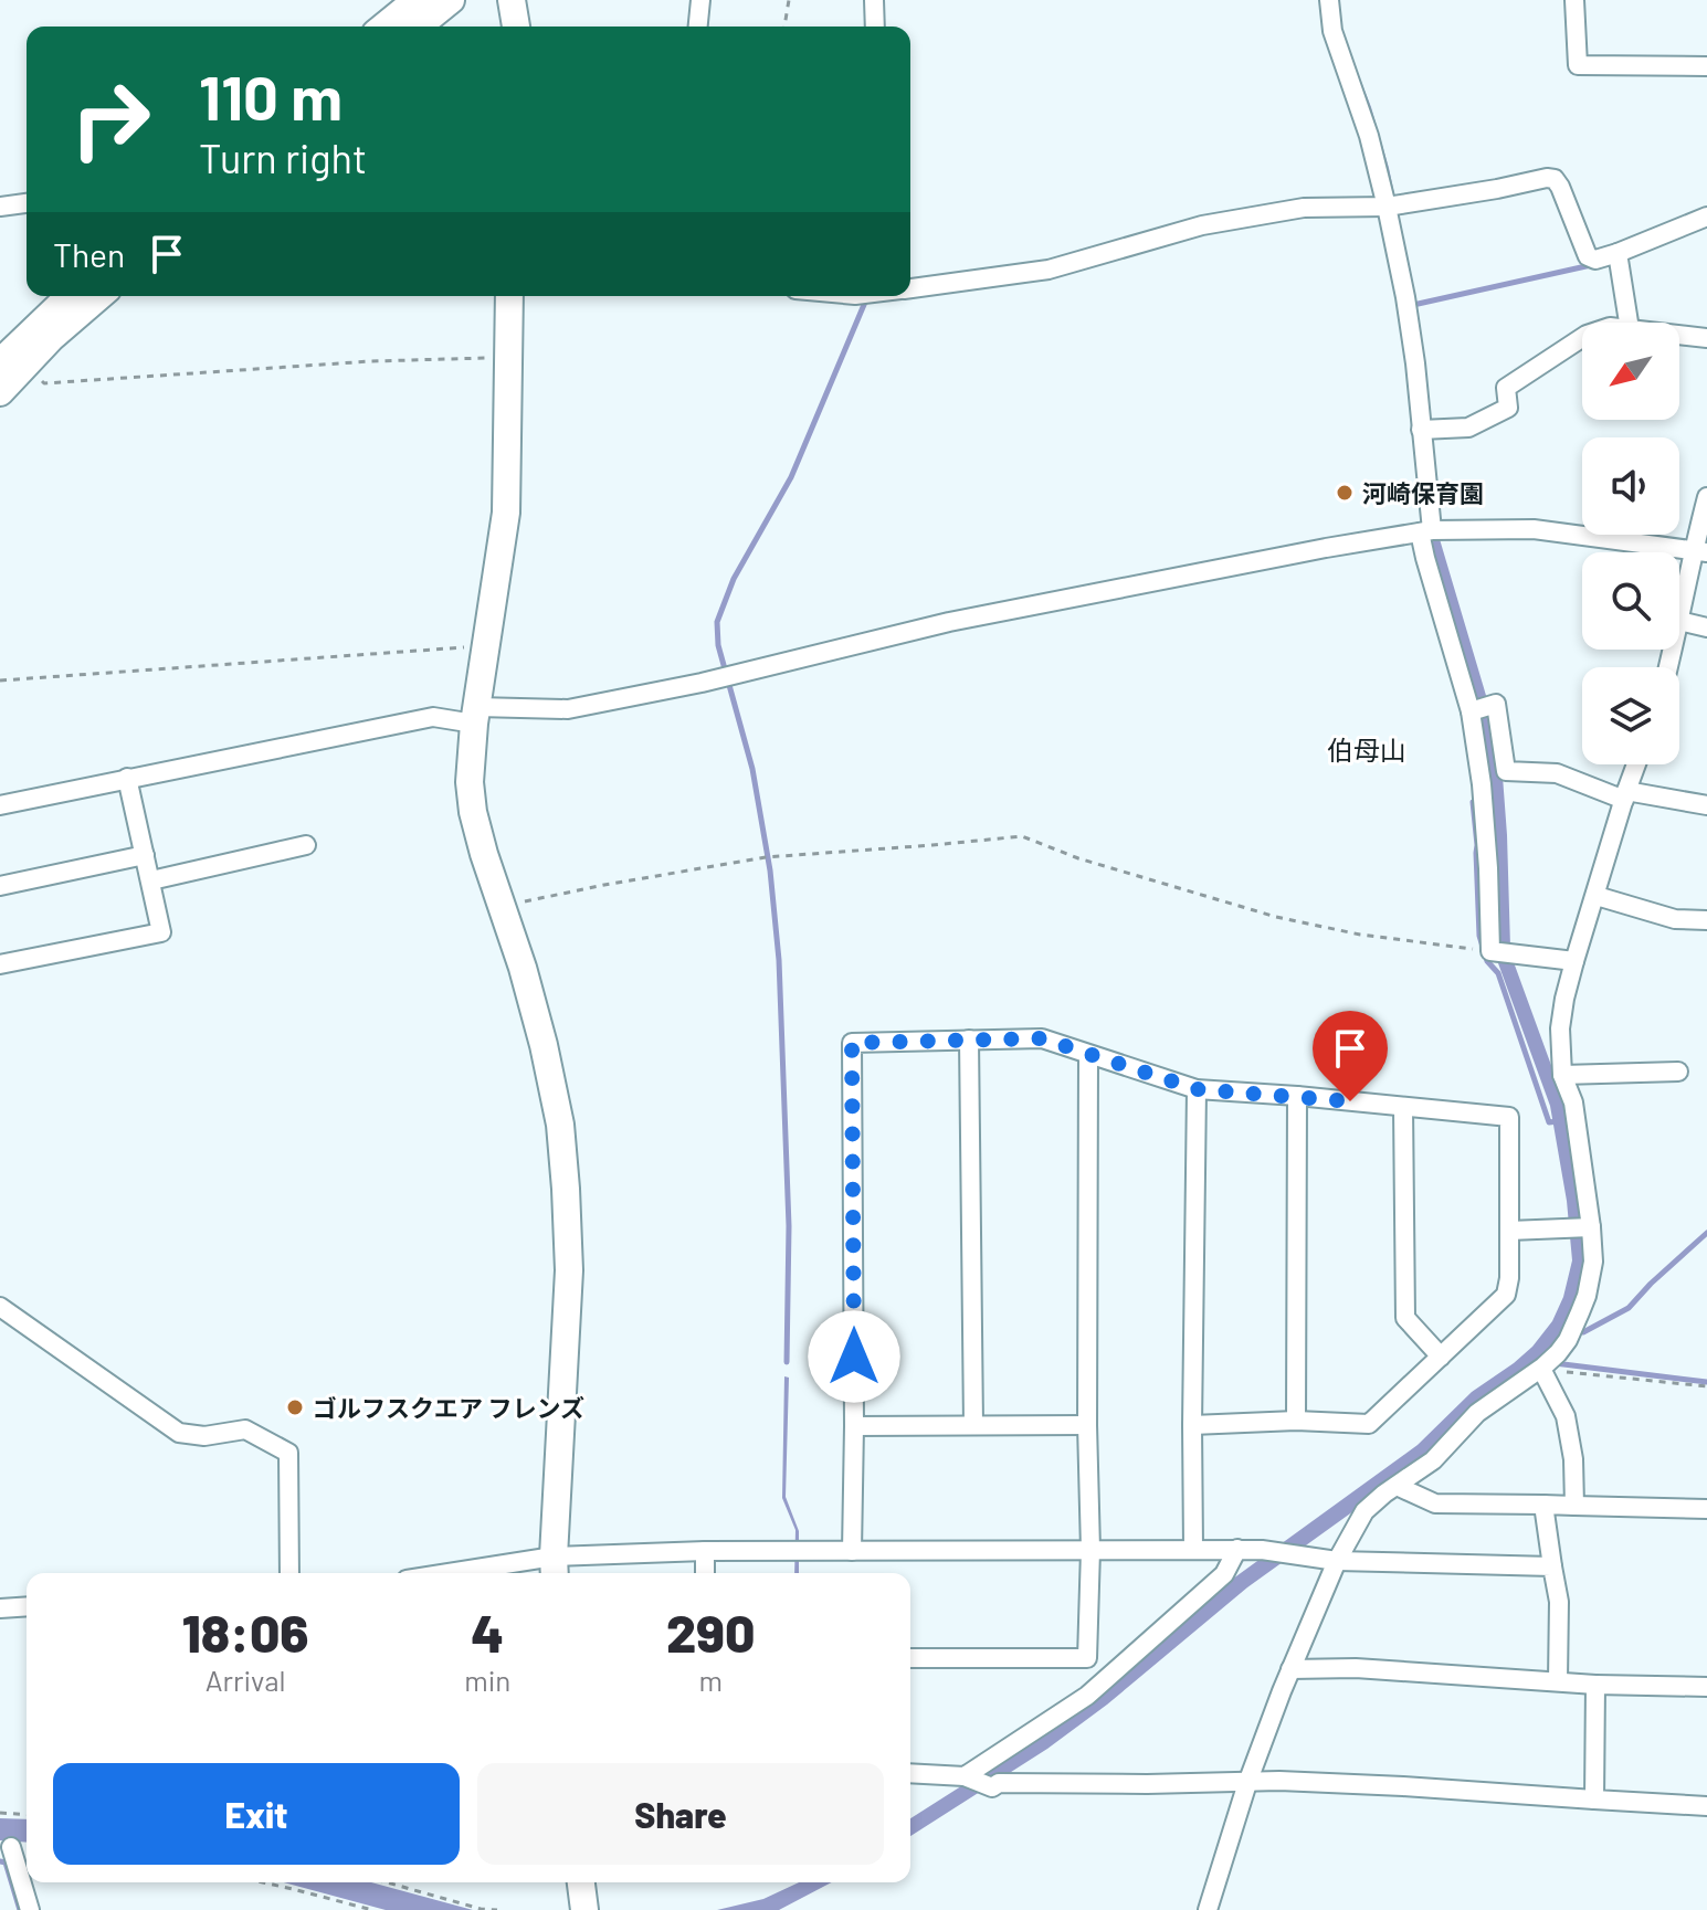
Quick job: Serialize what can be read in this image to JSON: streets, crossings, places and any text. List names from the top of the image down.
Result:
{
  "districts": ["伯母山"],
  "places": ["河崎保育園", "ゴルフスクエア フレンズ"],
  "north": "bottom left",
  "page": {
    "turn": ["110 m", "Turn right"],
    "then": "Then",
    "eta": [
      "18:06",
      "Arrival",
      "4",
      "min",
      "290",
      "m"
    ],
    "buttons": ["Exit", "Share"]
  }
}
